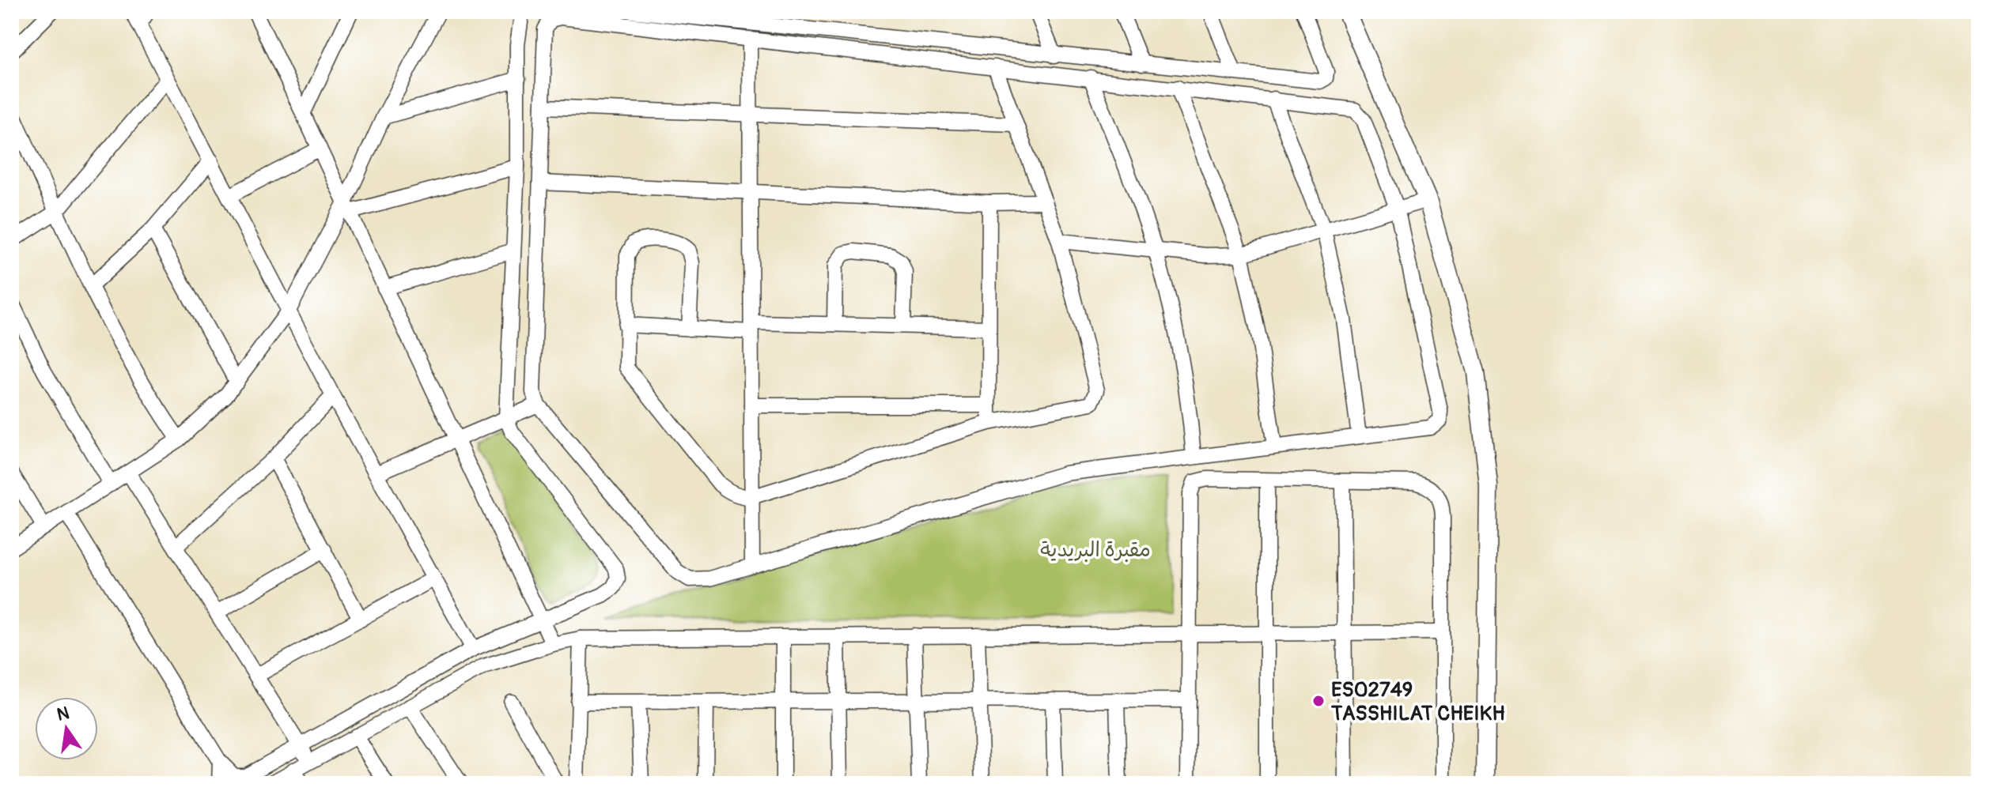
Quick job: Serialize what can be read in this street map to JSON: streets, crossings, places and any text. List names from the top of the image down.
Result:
{
  "parks": ["مقبرة البريدية"],
  "places": ["ES02749 TASSHILAT CHEIKH"],
  "north": "top"
}
